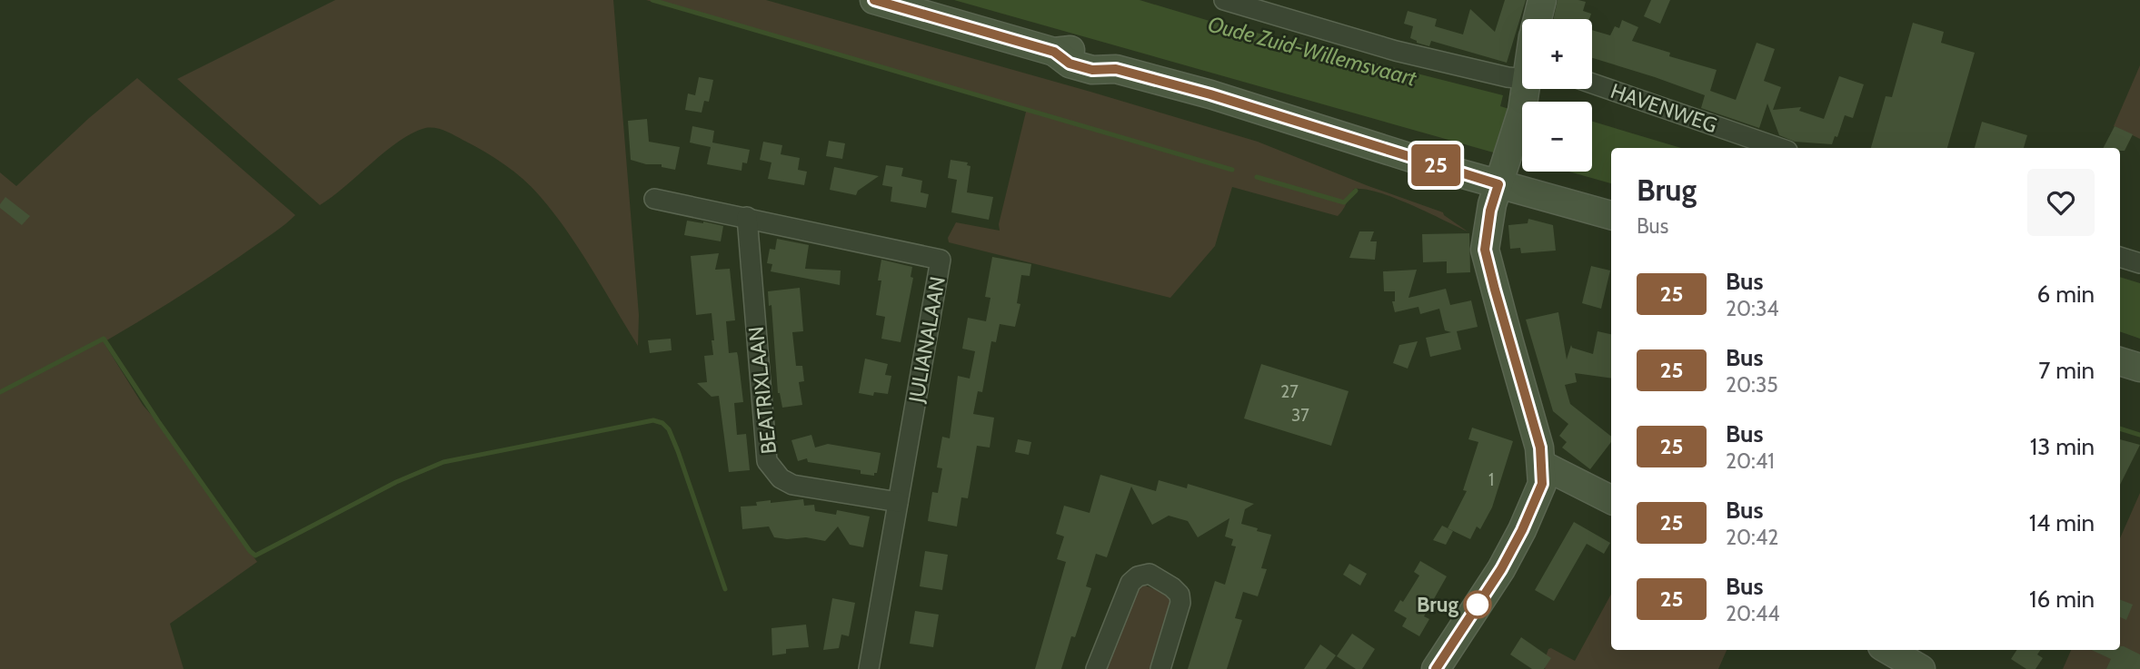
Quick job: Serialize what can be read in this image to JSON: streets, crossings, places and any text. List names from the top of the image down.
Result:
{
  "streets": {
    "street": ["HAVENWEG", "JULIANALAAN", "BEATRIXLAAN"]
  },
  "crossings": [
    ["JULIANALAAN", "BEATRIXLAAN"]
  ],
  "water": ["Oude Zuid-Willemsvaart"],
  "places": ["Brug"],
  "lines": ["bus line 25"],
  "house_numbers": ["27", "37", "1"],
  "page": {
    "on_map": "25",
    "map_buttons": ["+", "−"],
    "heading": ["Brug", "Bus"],
    "list": [
      {
        "mark": "25",
        "name": "Bus",
        "note": "20:34",
        "value": "6 min"
      },
      {
        "mark": "25",
        "name": "Bus",
        "note": "20:35",
        "value": "7 min"
      },
      {
        "mark": "25",
        "name": "Bus",
        "note": "20:41",
        "value": "13 min"
      },
      {
        "mark": "25",
        "name": "Bus",
        "note": "20:42",
        "value": "14 min"
      },
      {
        "mark": "25",
        "name": "Bus",
        "note": "20:44",
        "value": "16 min"
      }
    ]
  }
}
